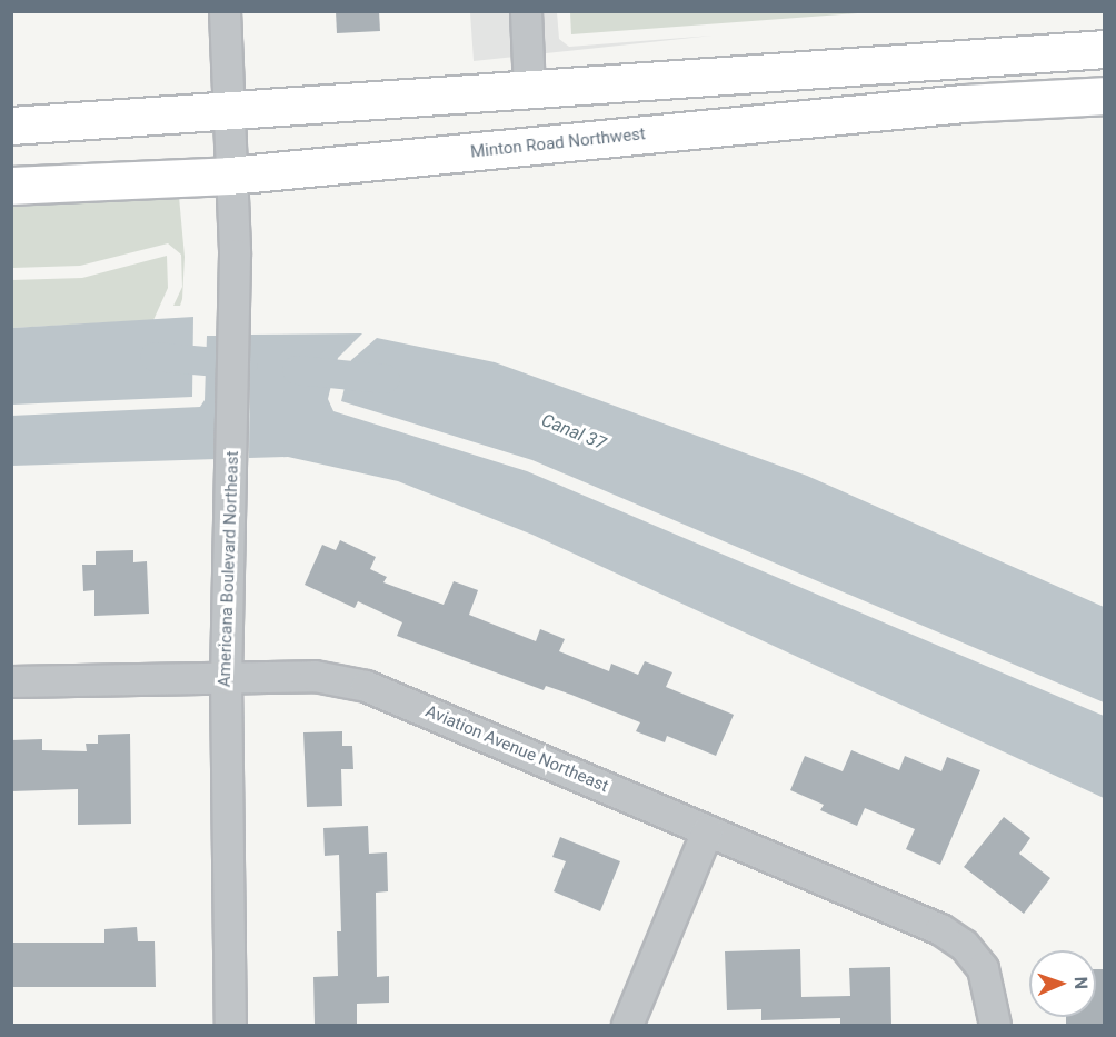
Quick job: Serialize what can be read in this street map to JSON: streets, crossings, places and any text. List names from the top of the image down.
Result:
{
  "streets": {
    "main road": ["Minton Road Northwest"],
    "street": ["Americana Boulevard Northeast", "Aviation Avenue Northeast"]
  },
  "crossings": [
    ["Minton Road Northwest", "Americana Boulevard Northeast"],
    ["Americana Boulevard Northeast", "Aviation Avenue Northeast"]
  ],
  "water": ["Canal 37"],
  "north": "right"
}
